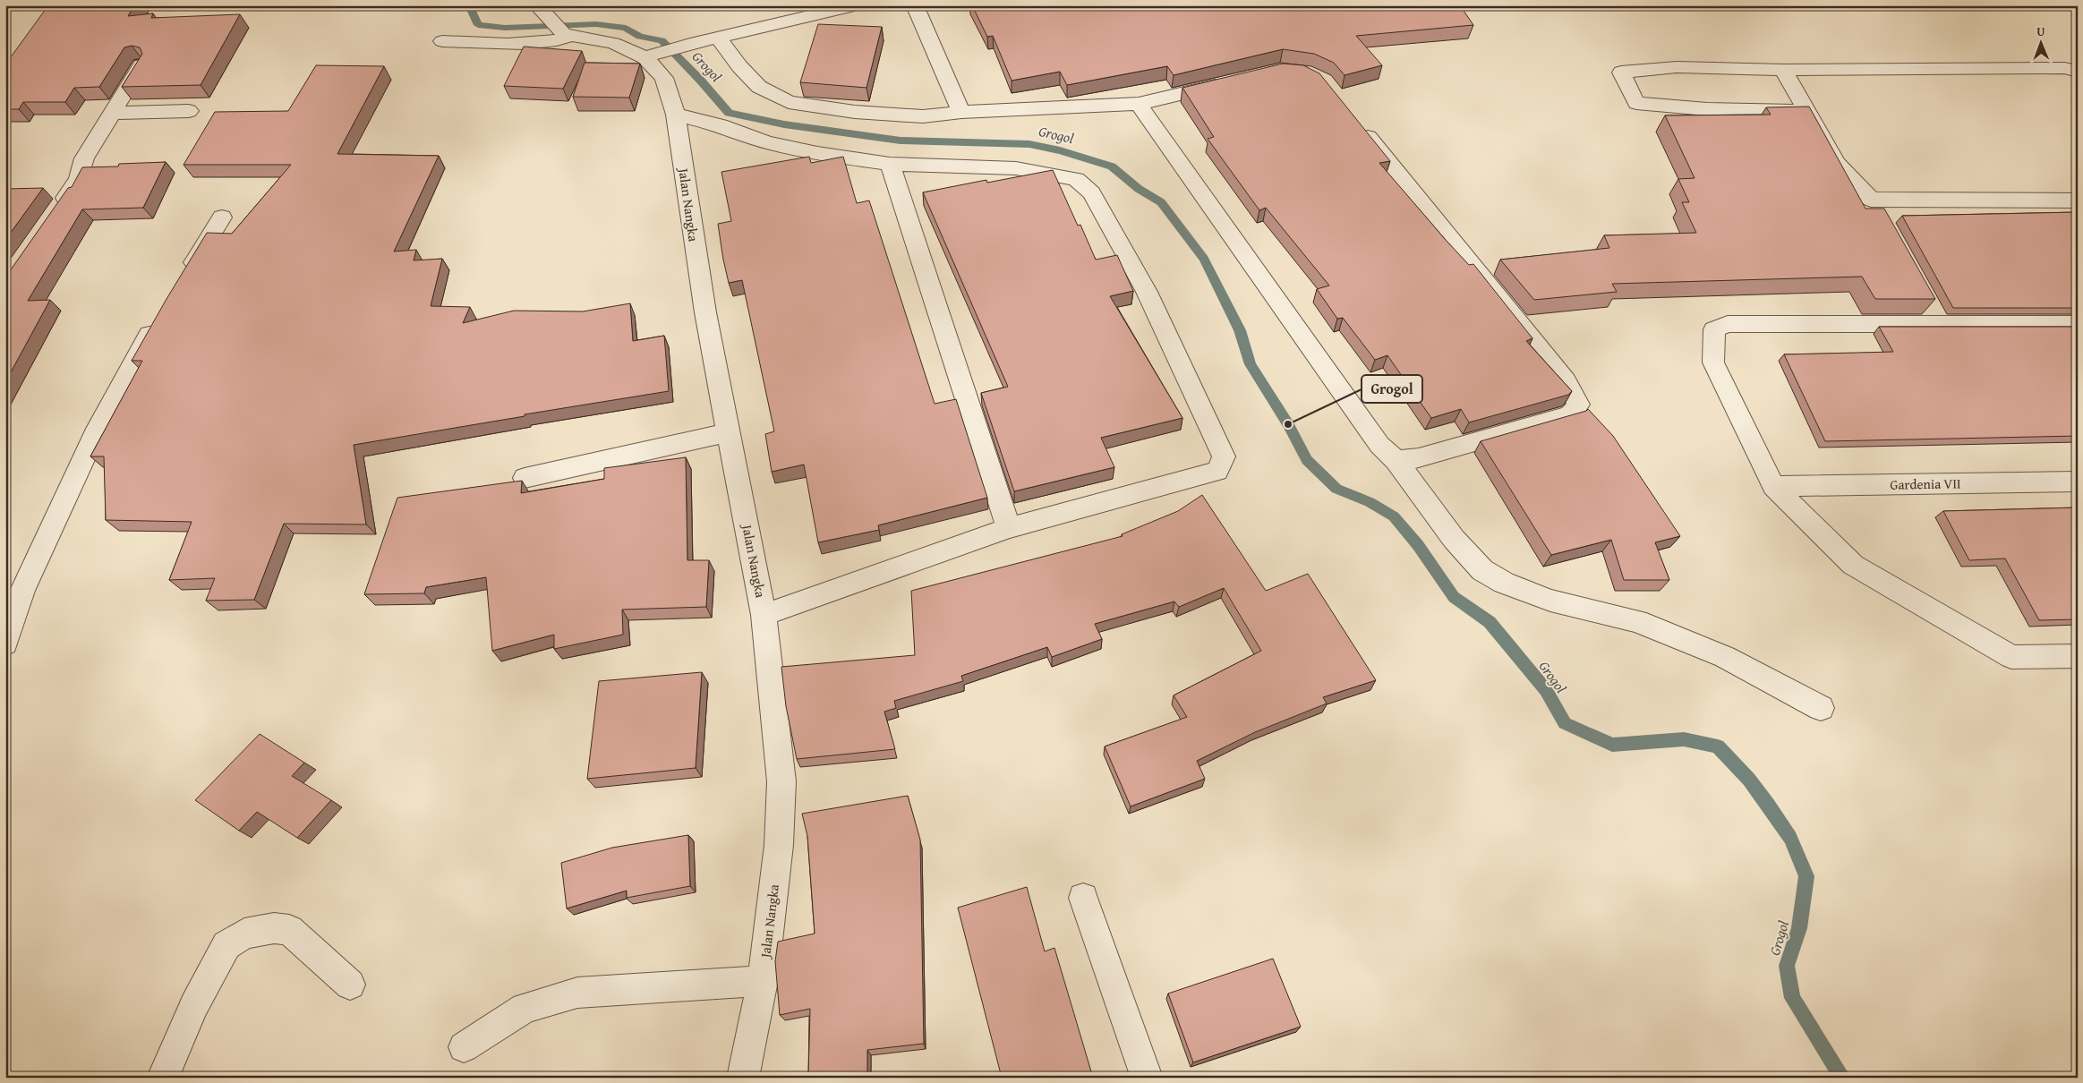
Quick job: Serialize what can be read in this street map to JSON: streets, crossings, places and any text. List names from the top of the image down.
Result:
{
  "streets": {
    "street": ["Jalan Nangka", "Gardenia VII"]
  },
  "water": ["Grogol"],
  "places": ["Grogol"],
  "north": "top"
}
